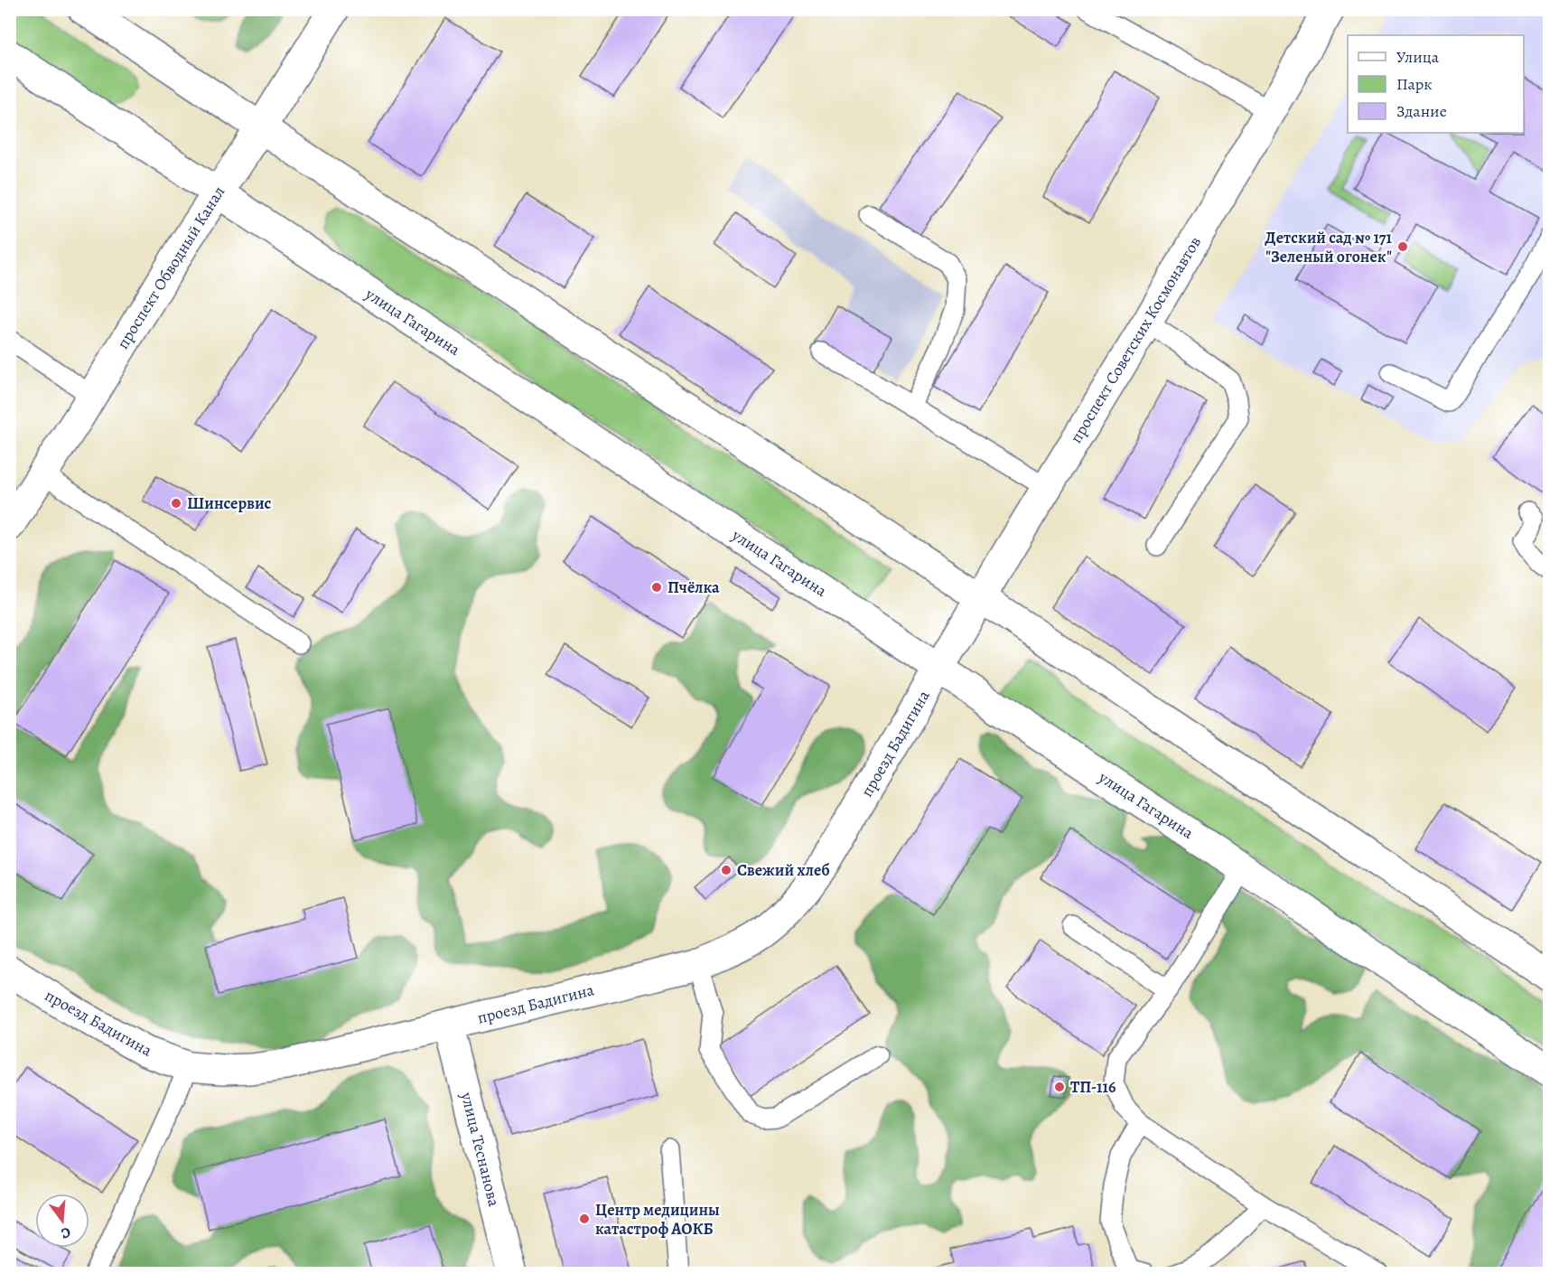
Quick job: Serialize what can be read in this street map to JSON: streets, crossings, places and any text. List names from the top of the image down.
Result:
{
  "streets": {
    "main road": [
      "проспект Обводный Канал",
      "улица Гагарина",
      "проспект Советских Космонавтов",
      "проезд Бадигина",
      "улица Теснанова"
    ]
  },
  "crossings": [
    ["проспект Обводный Канал", "улица Гагарина"],
    ["улица Гагарина", "проспект Советских Космонавтов"],
    ["улица Гагарина", "проезд Бадигина"],
    ["проспект Советских Космонавтов", "проезд Бадигина"],
    ["проезд Бадигина", "улица Теснанова"]
  ],
  "places": [
    "Детский сад № 171 \"Зеленый огонек\"",
    "Шинсервис",
    "Пчёлка",
    "Свежий хлеб",
    "ТП-116",
    "Центр медицины катастроф АОКБ"
  ],
  "legend": ["Улица", "Парк", "Здание"],
  "north": "bottom"
}
